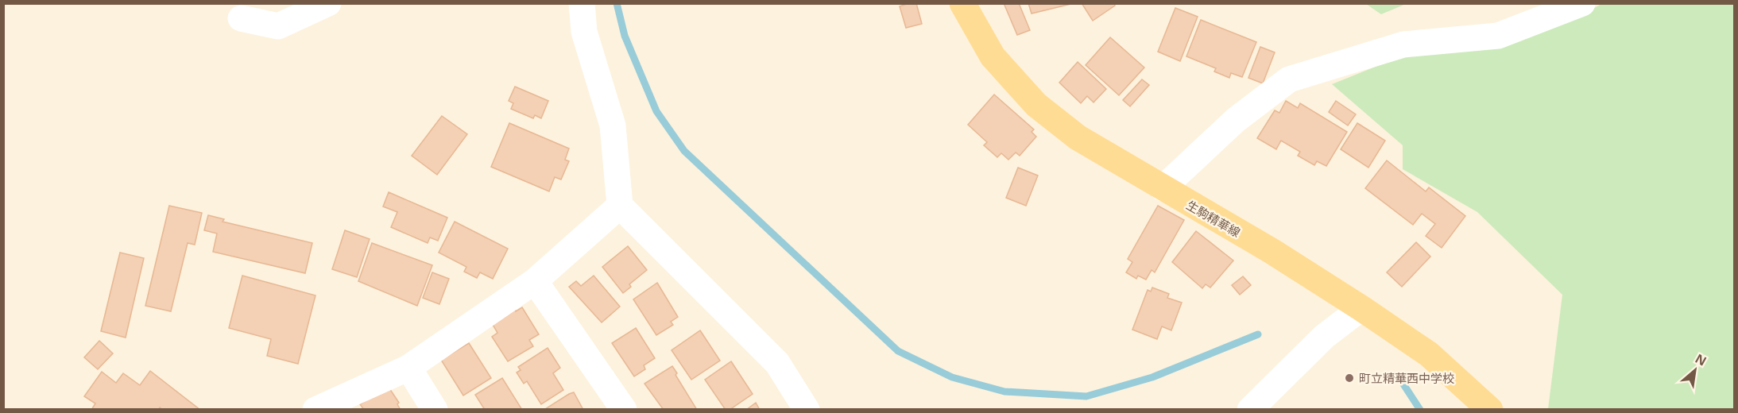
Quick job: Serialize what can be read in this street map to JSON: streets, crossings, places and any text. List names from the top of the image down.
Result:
{
  "streets": {
    "main road": ["生駒精華線"]
  },
  "places": ["町立精華西中学校"],
  "north": "top right"
}
